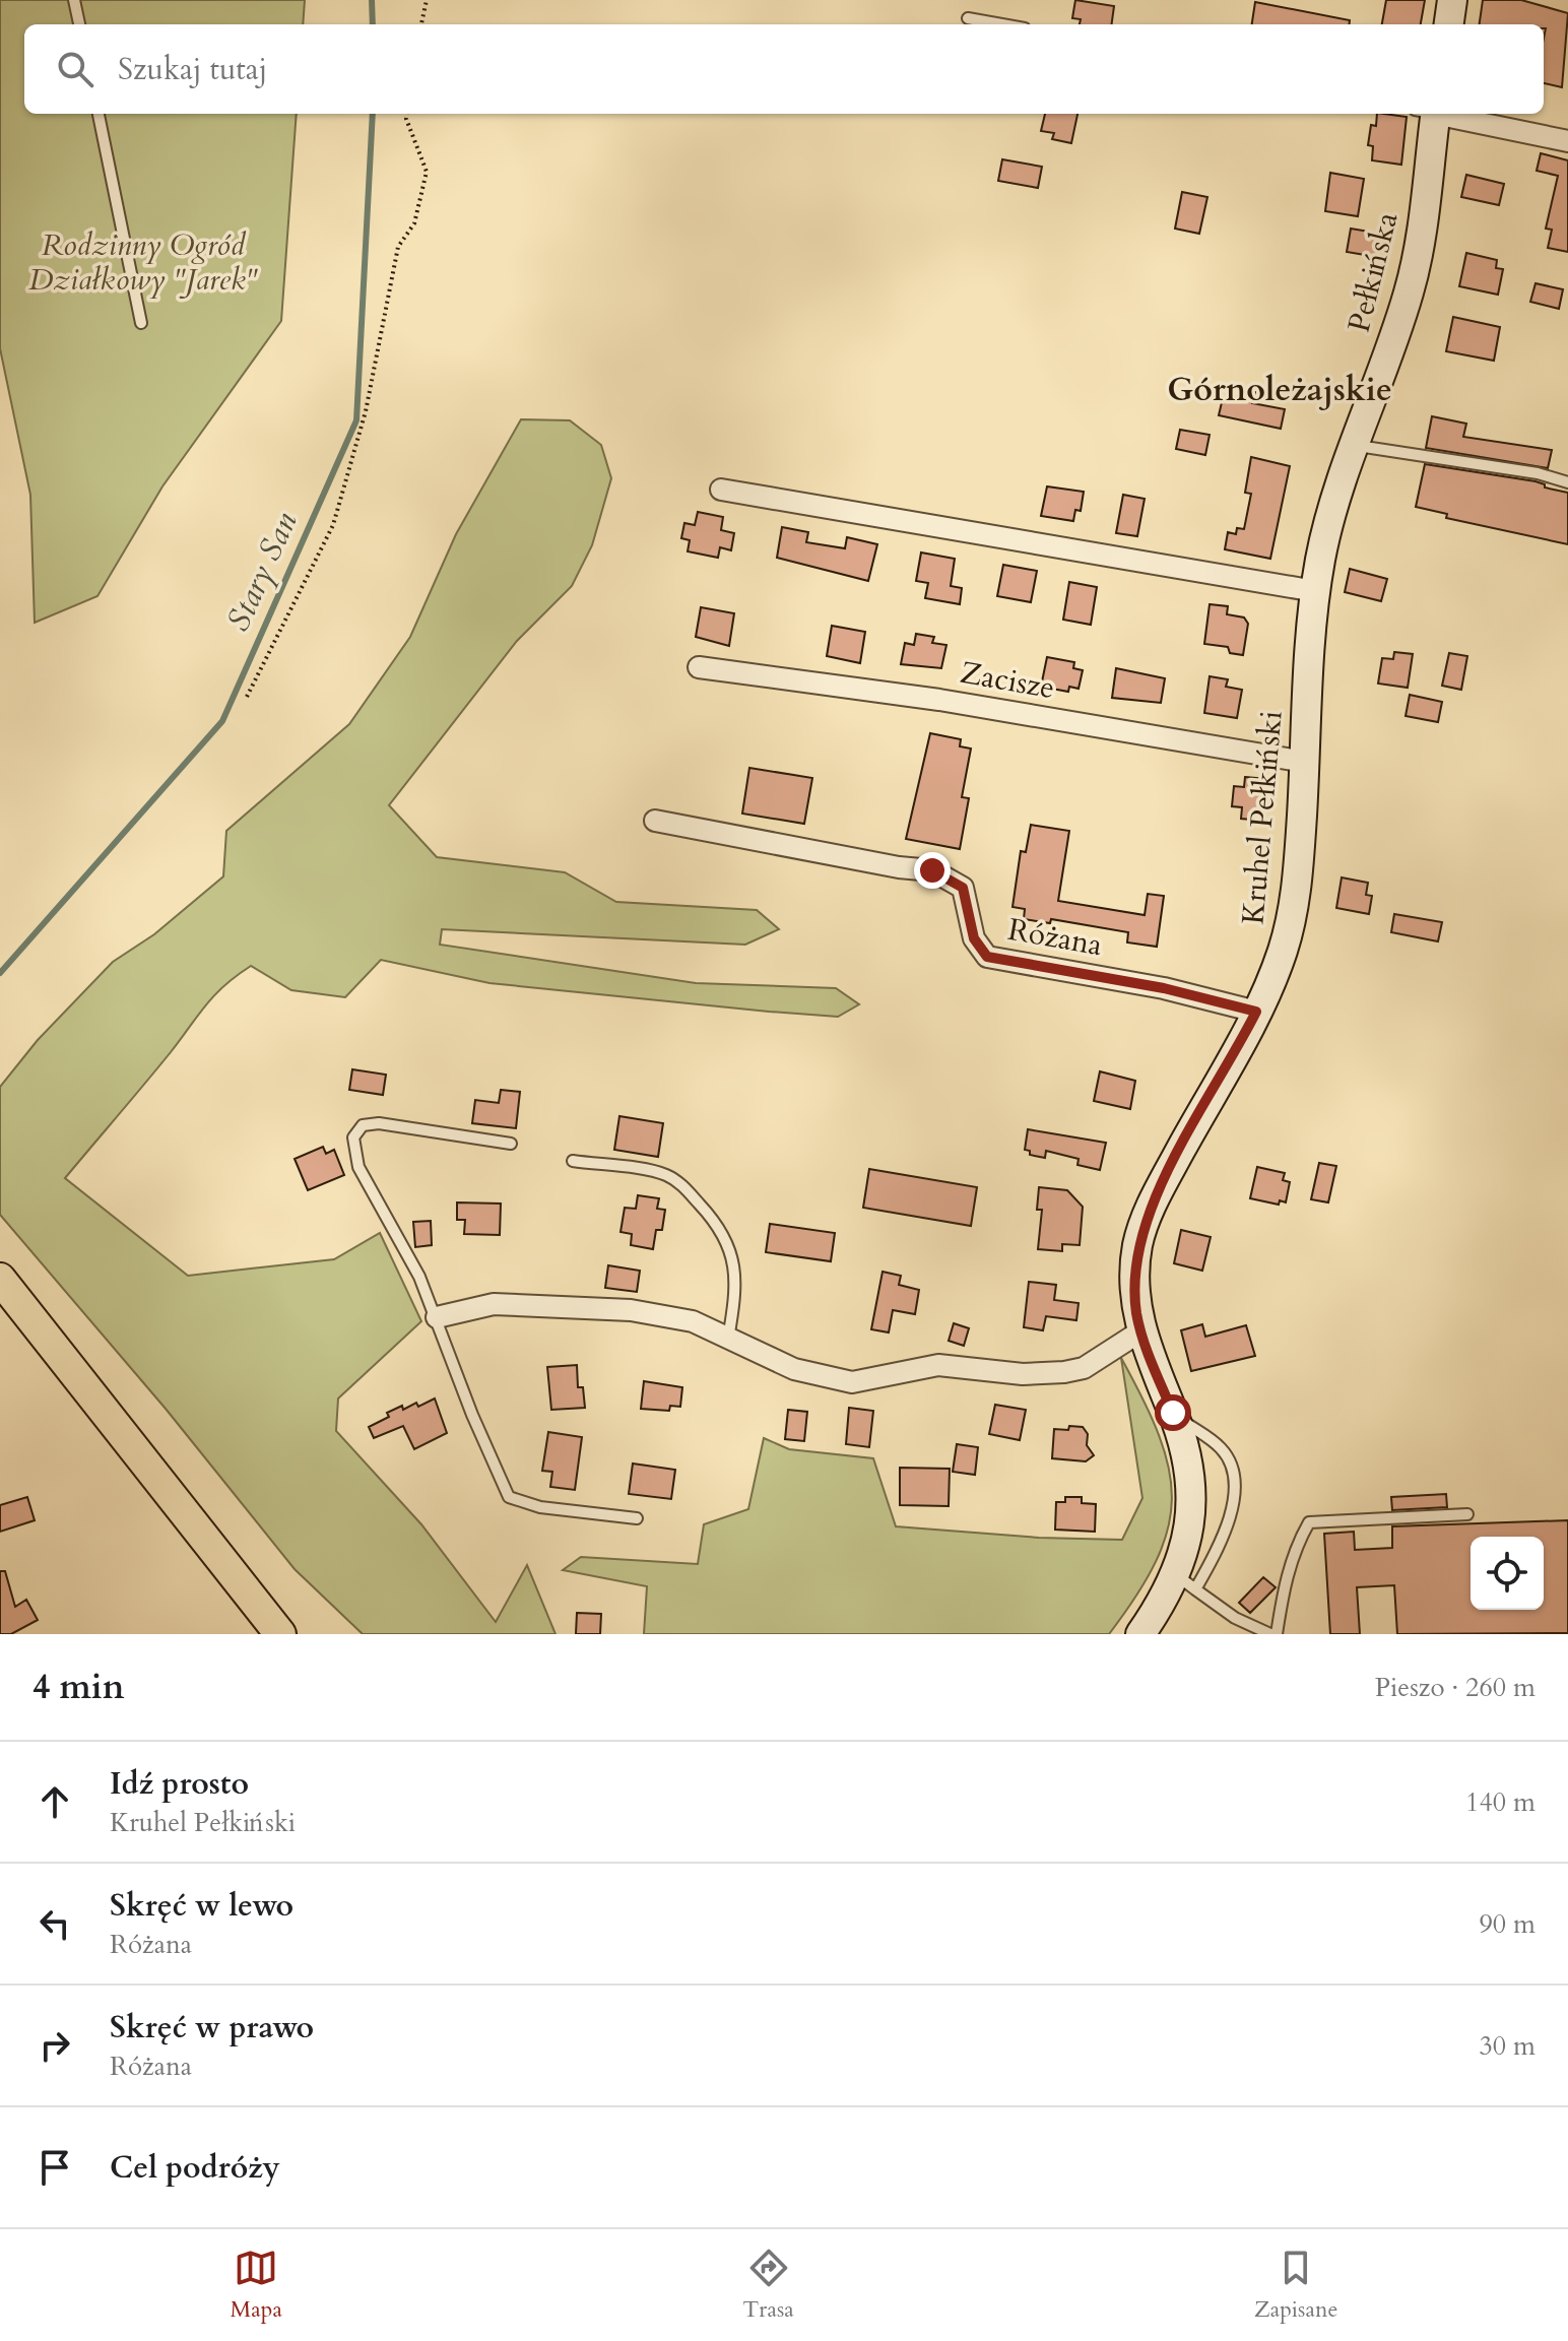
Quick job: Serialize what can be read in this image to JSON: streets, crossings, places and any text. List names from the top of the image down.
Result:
{
  "streets": {
    "street": [
      "Pełkińska",
      "Zacisze",
      "Kruhel Pełkiński",
      "Różana"
    ]
  },
  "crossings": [
    ["Pełkińska", "Kruhel Pełkiński"],
    ["Zacisze", "Kruhel Pełkiński"],
    ["Kruhel Pełkiński", "Różana"]
  ],
  "districts": ["Górnoleżajskie"],
  "water": ["Stary San"],
  "parks": ["Rodzinny Ogród Działkowy \"Jarek\""],
  "page": {
    "search": "Szukaj tutaj",
    "heading": ["4 min", "Pieszo · 260 m"],
    "list": [
      ["Idź prosto", "Kruhel Pełkiński", "140 m"],
      ["Skręć w lewo", "Różana", "90 m"],
      ["Skręć w prawo", "Różana", "30 m"],
      "Cel podróży"
    ],
    "nav": ["Mapa", "Trasa", "Zapisane"]
  }
}
